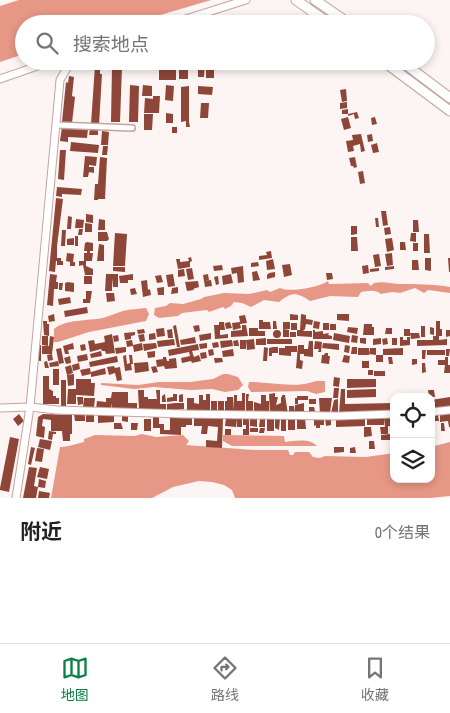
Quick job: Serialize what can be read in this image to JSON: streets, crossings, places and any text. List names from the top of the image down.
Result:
{
  "page": {
    "search": "搜索地点",
    "heading": ["附近", "0个结果"],
    "nav": ["地图", "路线", "收藏"]
  }
}
